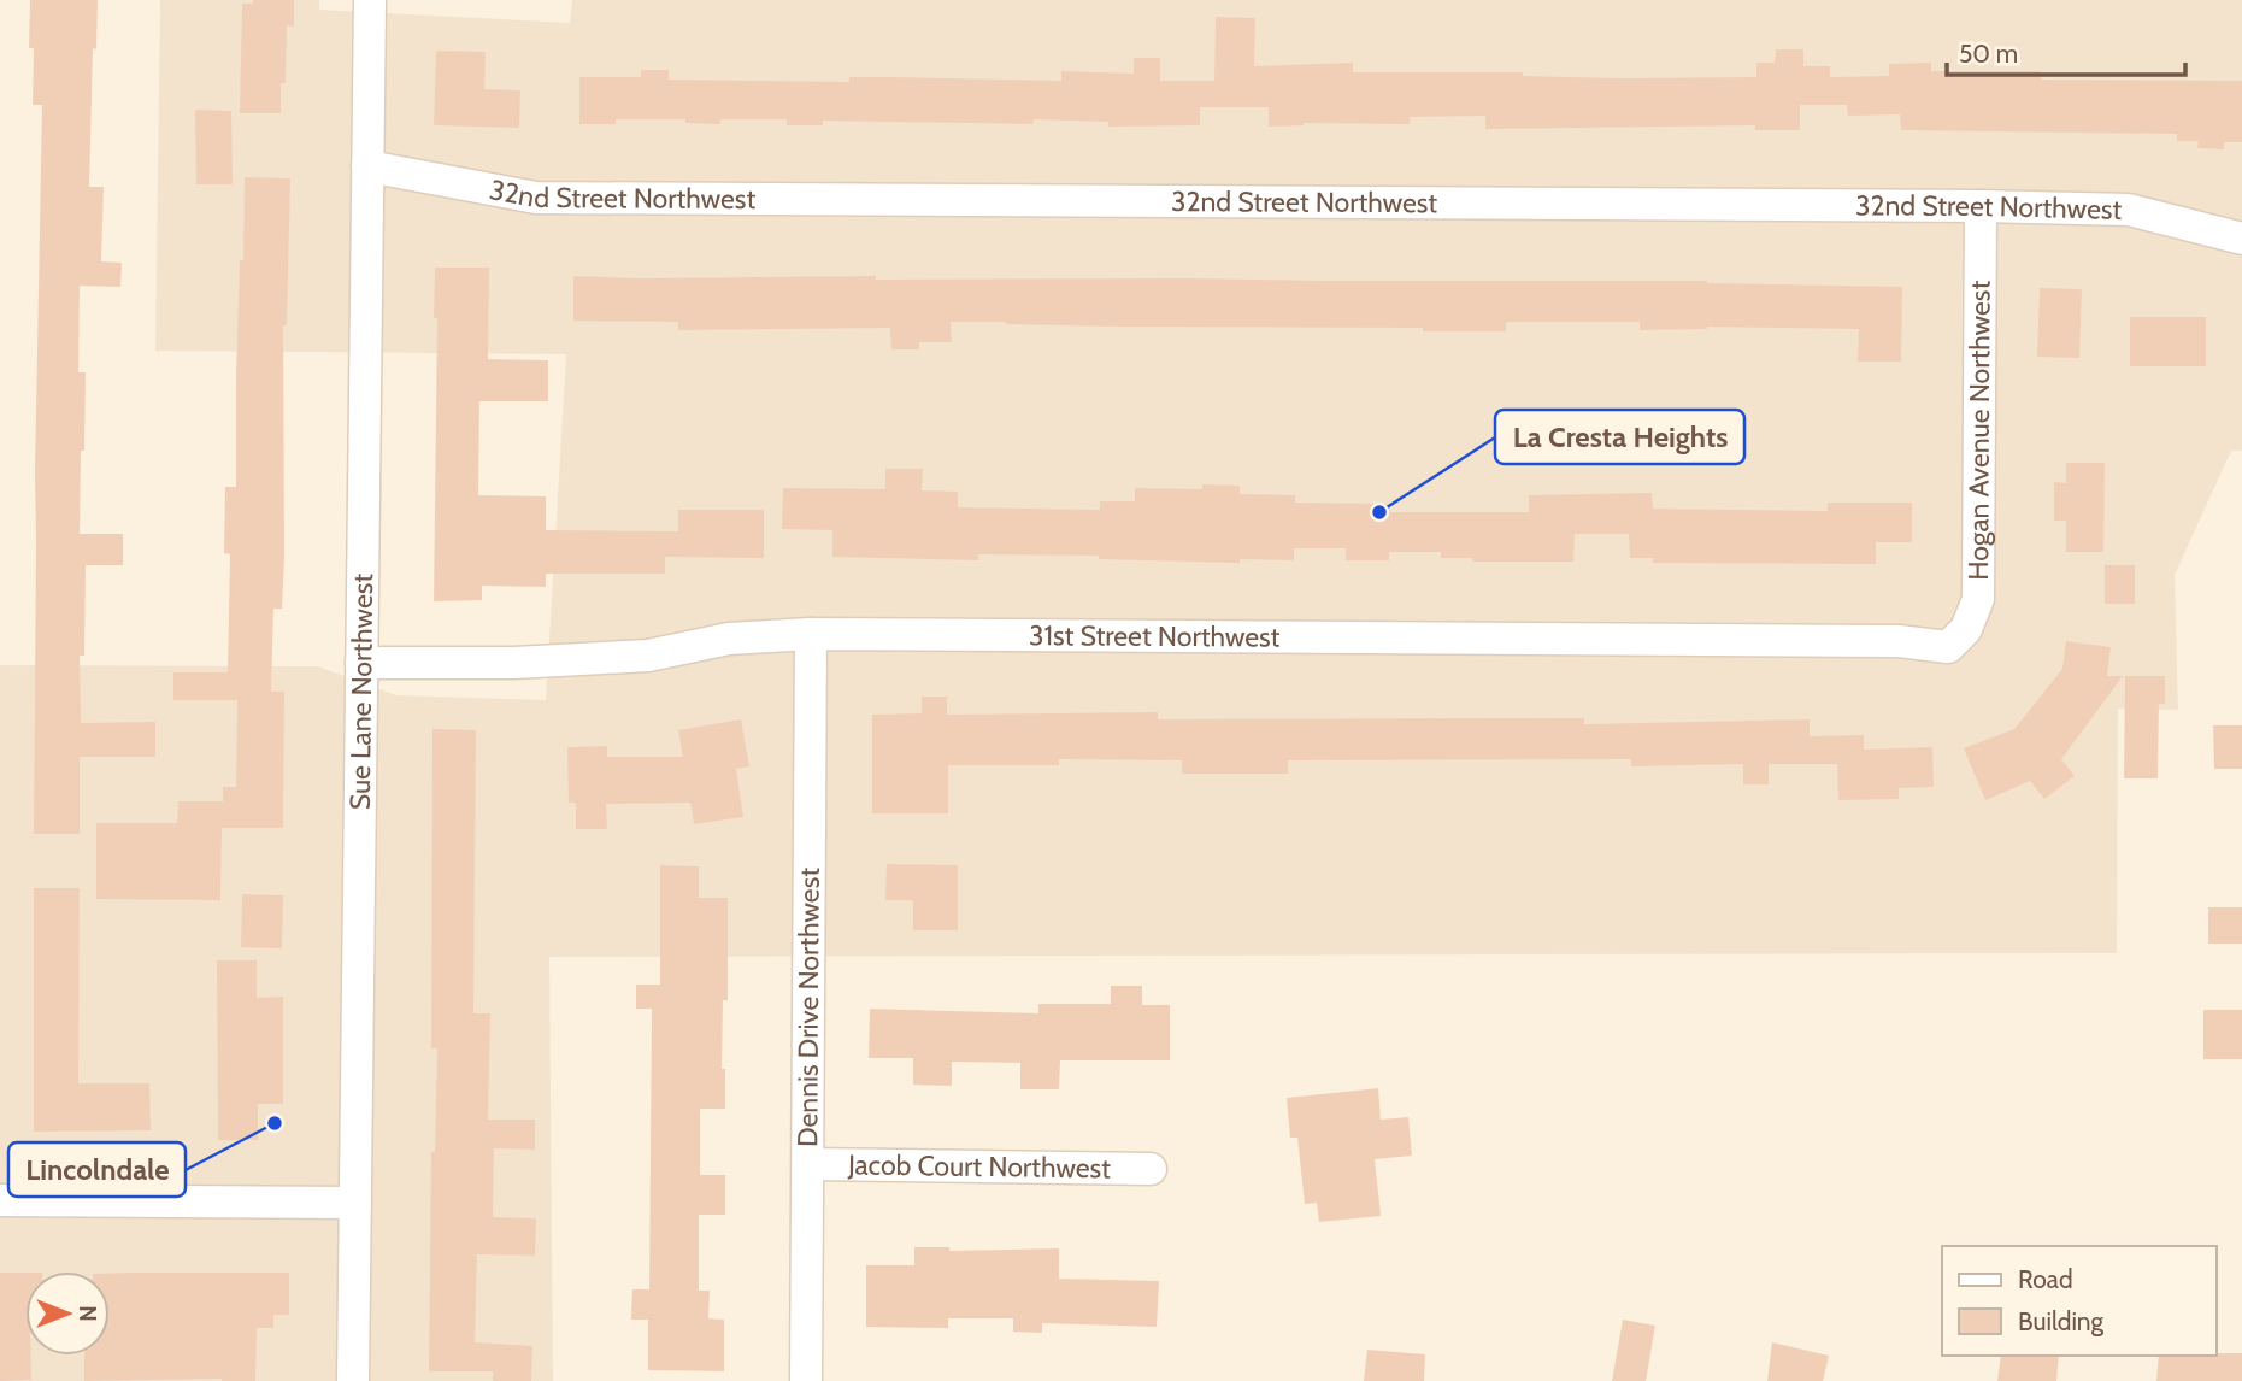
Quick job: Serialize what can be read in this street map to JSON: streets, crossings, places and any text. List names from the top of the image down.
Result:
{
  "streets": {
    "street": [
      "32nd Street Northwest",
      "Hogan Avenue Northwest",
      "31st Street Northwest",
      "Sue Lane Northwest",
      "Dennis Drive Northwest",
      "Jacob Court Northwest"
    ]
  },
  "crossings": [
    ["32nd Street Northwest", "Hogan Avenue Northwest"],
    ["32nd Street Northwest", "Sue Lane Northwest"],
    ["Hogan Avenue Northwest", "31st Street Northwest"],
    ["31st Street Northwest", "Sue Lane Northwest"],
    ["31st Street Northwest", "Dennis Drive Northwest"],
    ["Dennis Drive Northwest", "Jacob Court Northwest"]
  ],
  "places": ["La Cresta Heights", "Lincolndale"],
  "legend": ["Road", "Building"],
  "scale_bar": "50 m",
  "north": "right"
}
